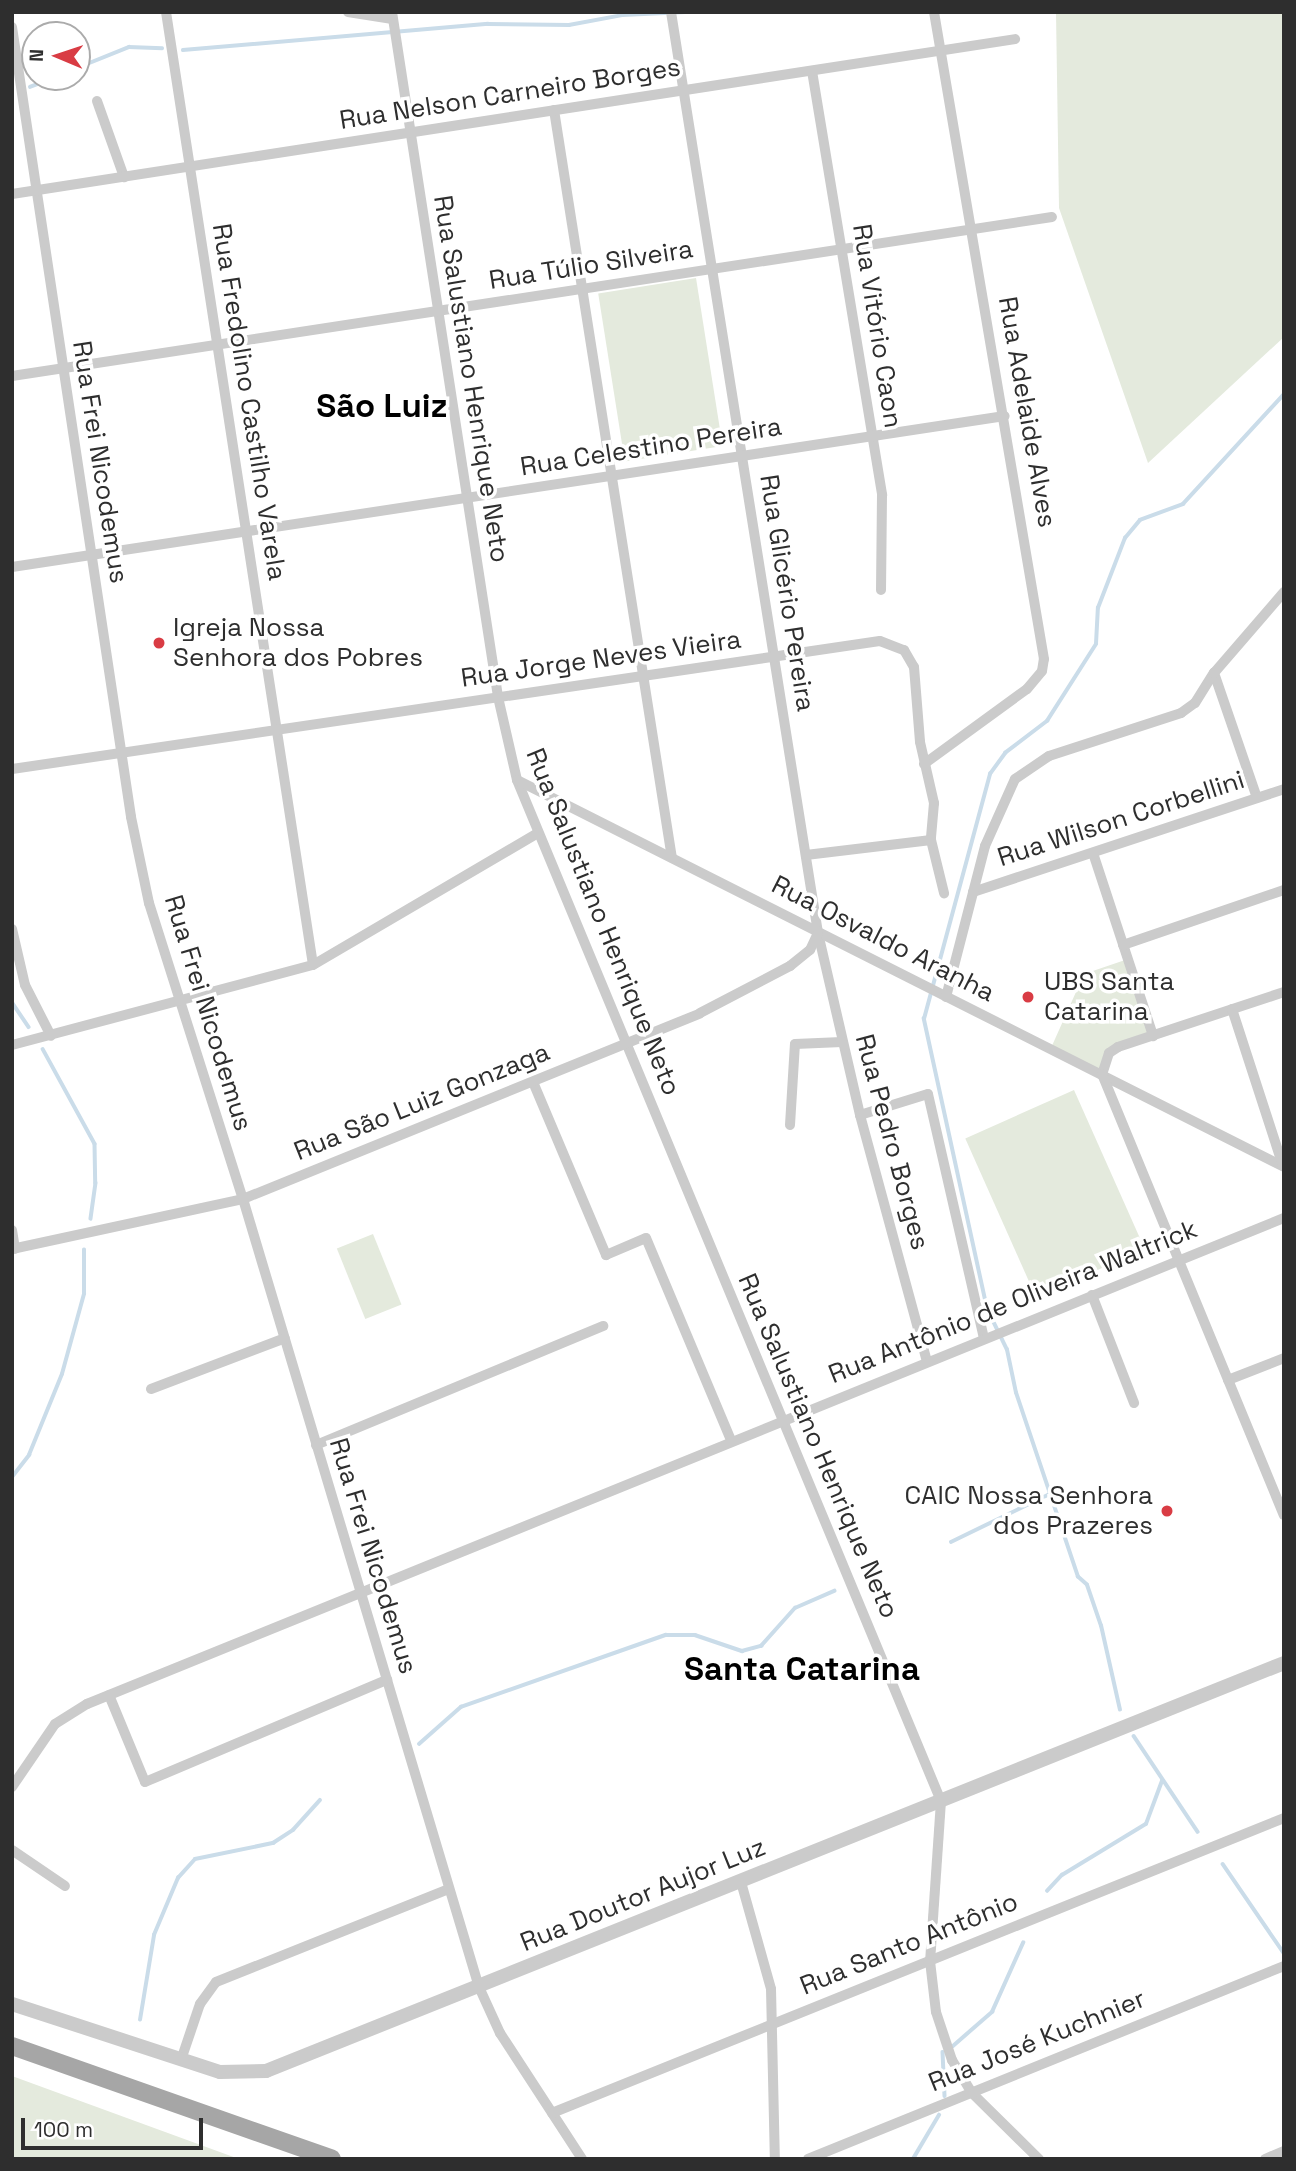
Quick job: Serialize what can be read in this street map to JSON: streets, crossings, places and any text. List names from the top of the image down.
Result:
{
  "streets": {
    "street": [
      "Rua Nelson Carneiro Borges",
      "Rua Túlio Silveira",
      "Rua Vitório Caon",
      "Rua Salustiano Henrique Neto",
      "Rua Fredolino Castilho Varela",
      "Rua Adelaide Alves",
      "Rua Celestino Pereira",
      "Rua Frei Nicodemus",
      "Rua Glicério Pereira",
      "Rua Jorge Neves Vieira",
      "Rua Wilson Corbellini",
      "Rua Osvaldo Aranha",
      "Rua São Luiz Gonzaga",
      "Rua Pedro Borges",
      "Rua Antônio de Oliveira Waltrick",
      "Rua Doutor Aujor Luz",
      "Rua Santo Antônio",
      "Rua José Kuchnier"
    ]
  },
  "crossings": [
    ["Rua Nelson Carneiro Borges", "Rua Vitório Caon"],
    ["Rua Nelson Carneiro Borges", "Rua Salustiano Henrique Neto"],
    ["Rua Nelson Carneiro Borges", "Rua Fredolino Castilho Varela"],
    ["Rua Nelson Carneiro Borges", "Rua Adelaide Alves"],
    ["Rua Nelson Carneiro Borges", "Rua Frei Nicodemus"],
    ["Rua Nelson Carneiro Borges", "Rua Glicério Pereira"],
    ["Rua Túlio Silveira", "Rua Vitório Caon"],
    ["Rua Túlio Silveira", "Rua Salustiano Henrique Neto"],
    ["Rua Túlio Silveira", "Rua Fredolino Castilho Varela"],
    ["Rua Túlio Silveira", "Rua Adelaide Alves"],
    ["Rua Túlio Silveira", "Rua Frei Nicodemus"],
    ["Rua Túlio Silveira", "Rua Glicério Pereira"],
    ["Rua Vitório Caon", "Rua Celestino Pereira"],
    ["Rua Salustiano Henrique Neto", "Rua Celestino Pereira"],
    ["Rua Salustiano Henrique Neto", "Rua Jorge Neves Vieira"],
    ["Rua Salustiano Henrique Neto", "Rua Osvaldo Aranha"],
    ["Rua Salustiano Henrique Neto", "Rua São Luiz Gonzaga"],
    ["Rua Salustiano Henrique Neto", "Rua Antônio de Oliveira Waltrick"],
    ["Rua Salustiano Henrique Neto", "Rua Doutor Aujor Luz"],
    ["Rua Fredolino Castilho Varela", "Rua Celestino Pereira"],
    ["Rua Fredolino Castilho Varela", "Rua Jorge Neves Vieira"],
    ["Rua Adelaide Alves", "Rua Celestino Pereira"],
    ["Rua Adelaide Alves", "Rua Jorge Neves Vieira"],
    ["Rua Celestino Pereira", "Rua Frei Nicodemus"],
    ["Rua Celestino Pereira", "Rua Glicério Pereira"],
    ["Rua Frei Nicodemus", "Rua Jorge Neves Vieira"],
    ["Rua Frei Nicodemus", "Rua São Luiz Gonzaga"],
    ["Rua Frei Nicodemus", "Rua Antônio de Oliveira Waltrick"],
    ["Rua Frei Nicodemus", "Rua Doutor Aujor Luz"],
    ["Rua Frei Nicodemus", "Rua Santo Antônio"],
    ["Rua Glicério Pereira", "Rua Jorge Neves Vieira"],
    ["Rua Glicério Pereira", "Rua Osvaldo Aranha"],
    ["Rua Glicério Pereira", "Rua São Luiz Gonzaga"],
    ["Rua Glicério Pereira", "Rua Pedro Borges"],
    ["Rua Osvaldo Aranha", "Rua São Luiz Gonzaga"],
    ["Rua Osvaldo Aranha", "Rua Pedro Borges"],
    ["Rua São Luiz Gonzaga", "Rua Pedro Borges"],
    ["Rua Pedro Borges", "Rua Antônio de Oliveira Waltrick"]
  ],
  "districts": ["São Luiz", "Santa Catarina"],
  "places": ["Igreja Nossa Senhora dos Pobres", "UBS Santa Catarina", "CAIC Nossa Senhora dos Prazeres"],
  "scale_bar": "100 m",
  "north": "left"
}
